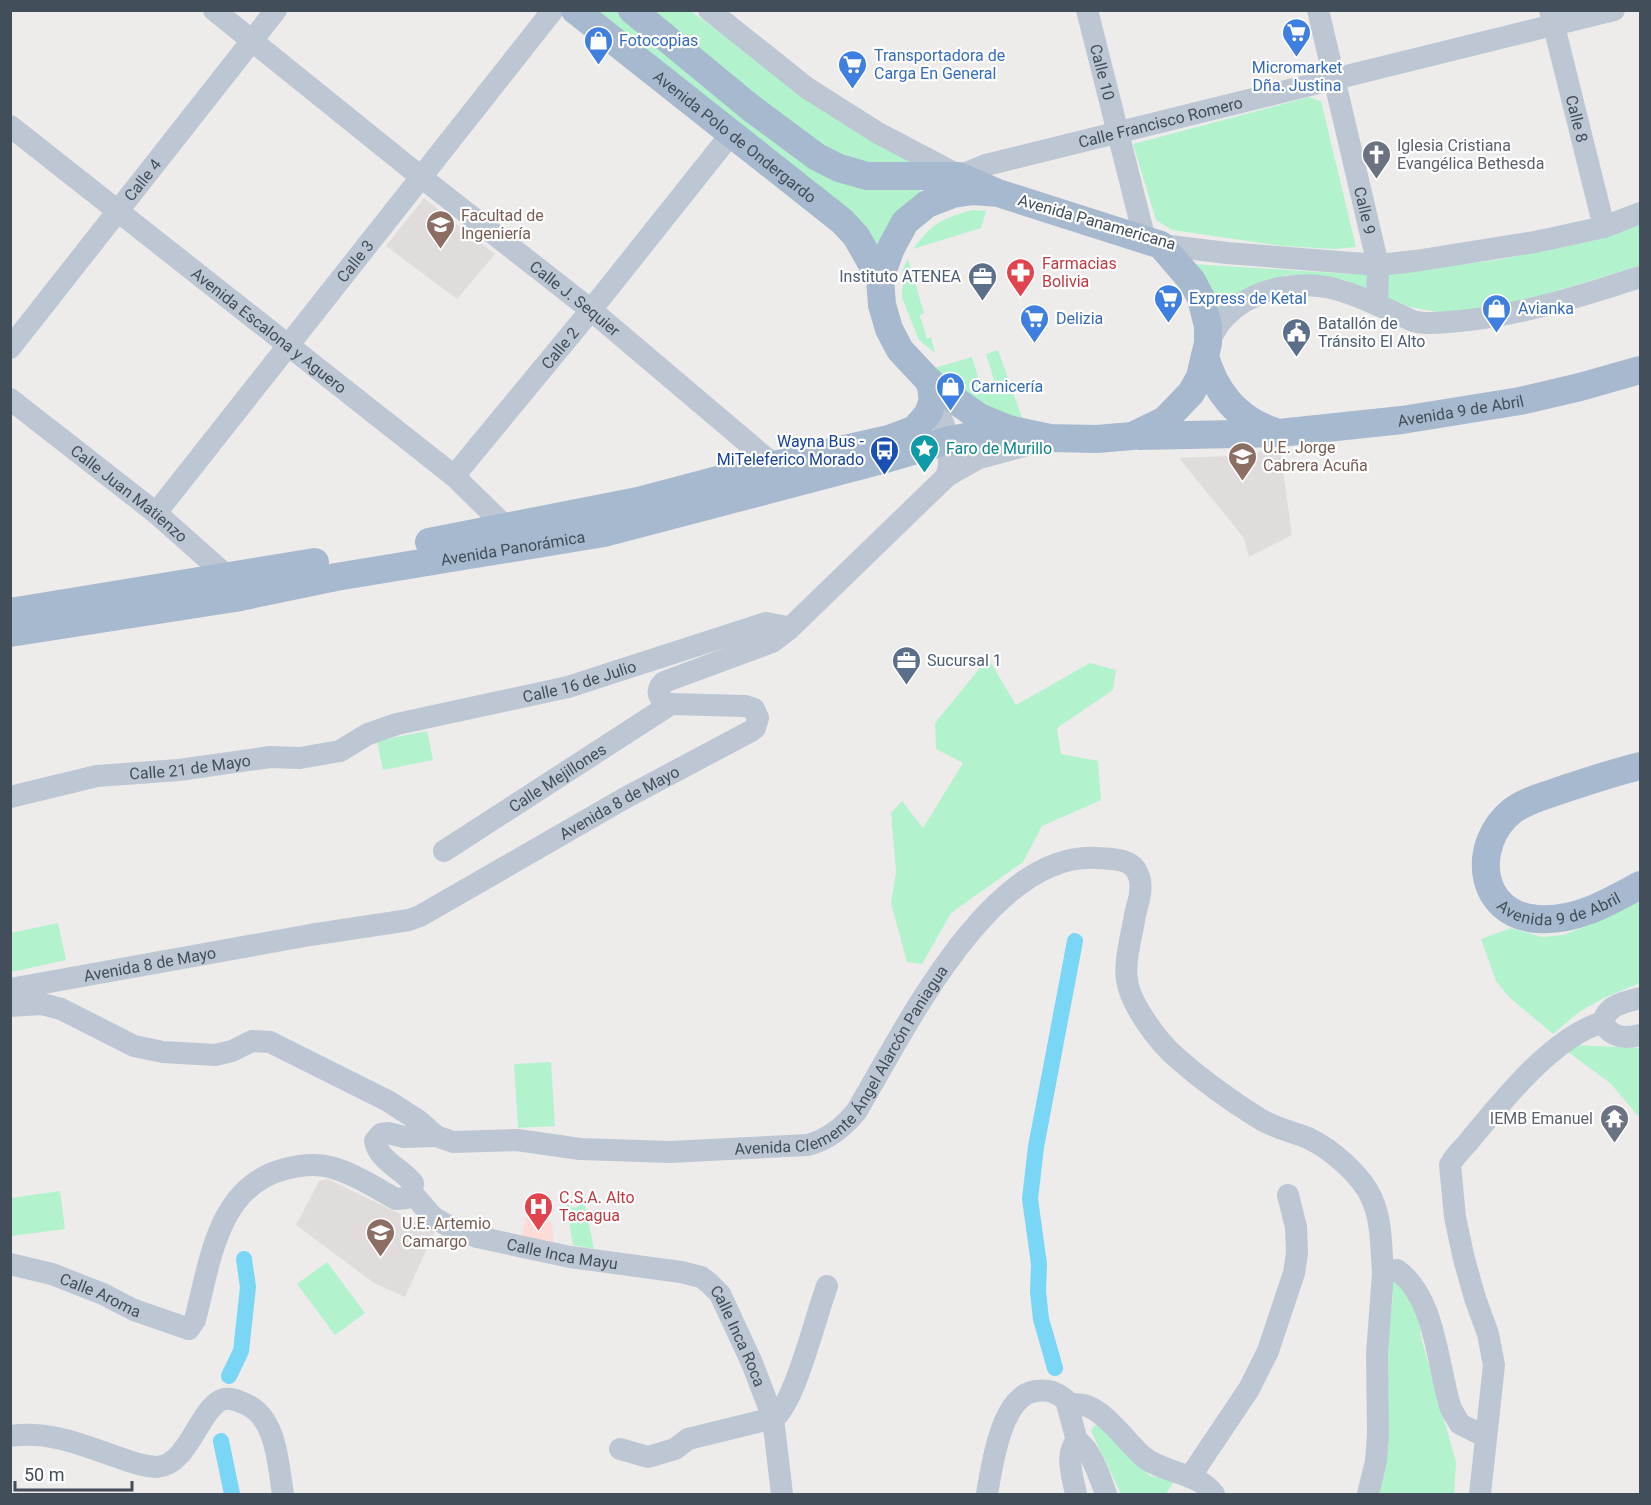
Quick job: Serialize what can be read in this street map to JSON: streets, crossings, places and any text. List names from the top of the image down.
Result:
{
  "streets": {
    "main road": [
      "Avenida Polo de Ondergardo",
      "Avenida Panamericana",
      "Avenida 9 de Abril",
      "Avenida Panorámica"
    ],
    "street": [
      "Calle 10",
      "Calle 8",
      "Calle Francisco Romero",
      "Calle 4",
      "Calle 9",
      "Calle 3",
      "Calle J. Sequier",
      "Avenida Escalona y Aguero",
      "Calle 2",
      "Calle Juan Matienzo",
      "Calle 16 de Julio",
      "Calle 21 de Mayo",
      "Calle Mejillones",
      "Avenida 8 de Mayo",
      "Avenida Clemente Ángel Alarcón Paniagua",
      "Calle Inca Mayu",
      "Calle Aroma",
      "Calle Inca Roca"
    ]
  },
  "crossings": [
    ["Calle 10", "Calle Francisco Romero"],
    ["Calle 10", "Avenida Panamericana"],
    ["Calle 8", "Calle Francisco Romero"],
    ["Calle 8", "Avenida Panamericana"],
    ["Calle Francisco Romero", "Avenida Polo de Ondergardo"],
    ["Calle Francisco Romero", "Calle 9"],
    ["Calle Francisco Romero", "Avenida Panamericana"],
    ["Avenida Polo de Ondergardo", "Avenida Panamericana"],
    ["Avenida Polo de Ondergardo", "Calle 2"],
    ["Calle 4", "Calle J. Sequier"],
    ["Calle 4", "Avenida Escalona y Aguero"],
    ["Calle 9", "Avenida Panamericana"],
    ["Calle 3", "Calle J. Sequier"],
    ["Calle 3", "Avenida Escalona y Aguero"],
    ["Calle 3", "Calle Juan Matienzo"],
    ["Calle J. Sequier", "Calle 2"],
    ["Calle J. Sequier", "Avenida Panorámica"],
    ["Avenida Escalona y Aguero", "Calle 2"],
    ["Avenida Escalona y Aguero", "Avenida Panorámica"],
    ["Calle Juan Matienzo", "Avenida Panorámica"],
    ["Calle 16 de Julio", "Calle 21 de Mayo"],
    ["Calle Mejillones", "Avenida 8 de Mayo"],
    ["Avenida Clemente Ángel Alarcón Paniagua", "Calle Inca Mayu"],
    ["Calle Inca Mayu", "Calle Aroma"],
    ["Calle Inca Mayu", "Calle Inca Roca"]
  ],
  "places": {
    "supermarket": [
      "Micromarket Dña. Justina",
      "Transportadora de Carga En General",
      "Express de Ketal",
      "Delizia"
    ],
    "shop": ["Fotocopias", "Avianka", "Carnicería"],
    "church": ["Iglesia Cristiana Evangélica Bethesda"],
    "school or university": ["Facultad de Ingeniería", "U.E. Jorge Cabrera Acuña", "U.E. Artemio Camargo"],
    "pharmacy": ["Farmacias Bolivia"],
    "office": ["Instituto ATENEA", "Sucursal 1"],
    "public building": ["Batallón de Tránsito El Alto"],
    "place": ["Faro de Murillo"],
    "bus stop": ["Wayna Bus - MiTeleferico Morado"],
    "temple": ["IEMB Emanuel"],
    "hospital": ["C.S.A. Alto Tacagua"]
  },
  "scale_bar": "50 m"
}
